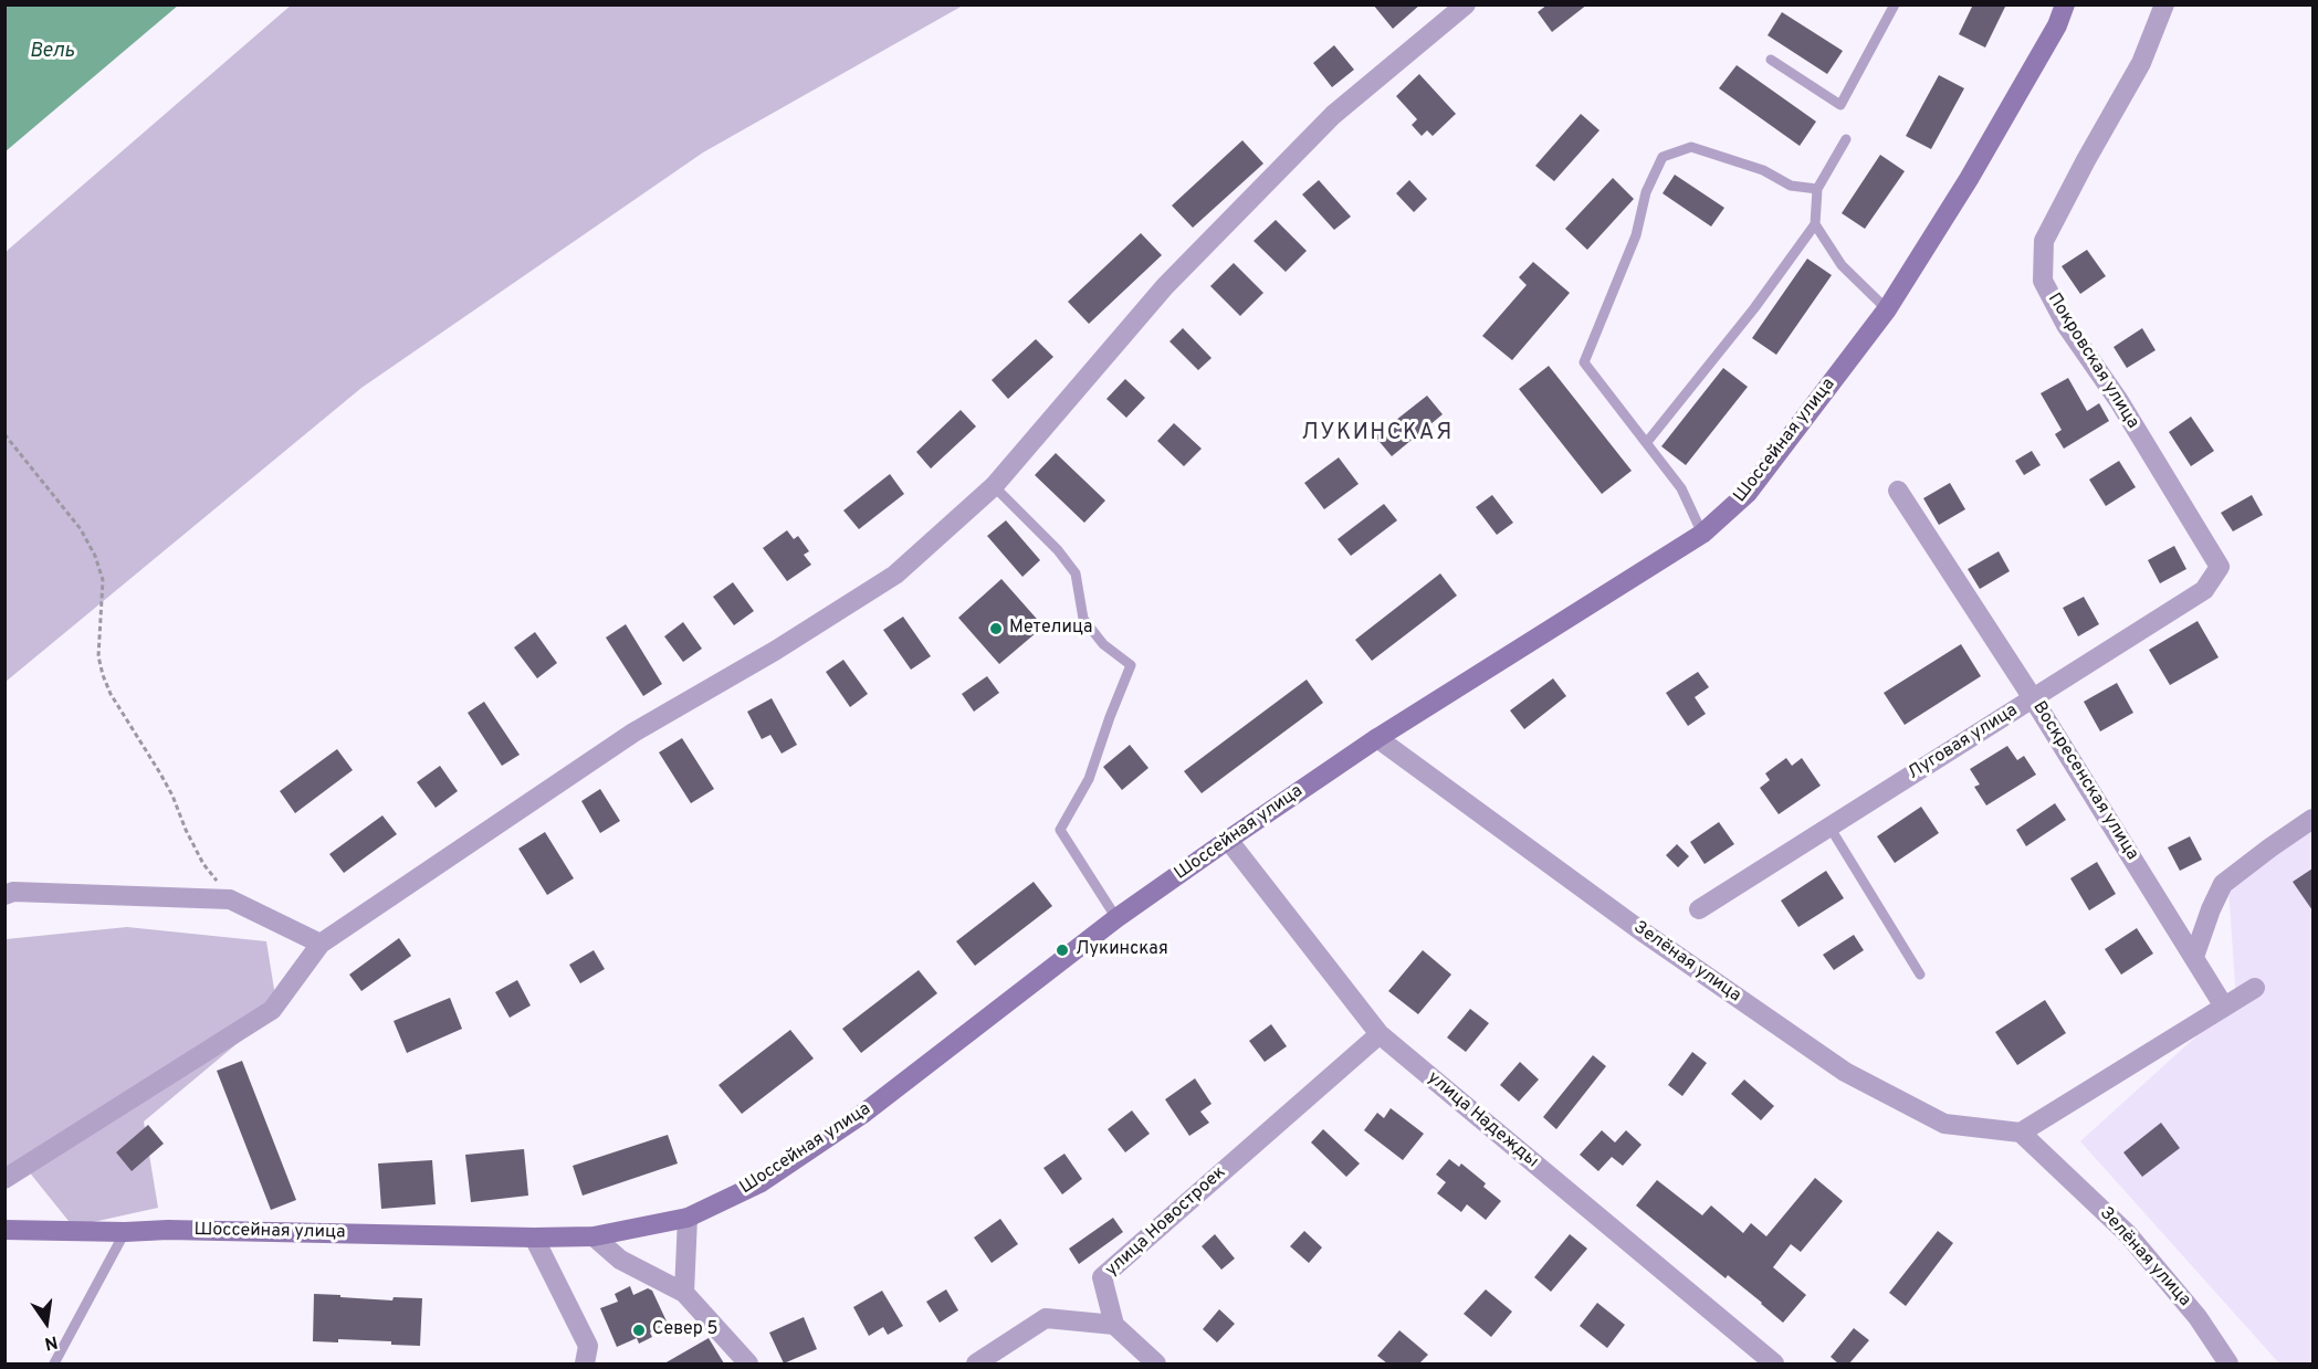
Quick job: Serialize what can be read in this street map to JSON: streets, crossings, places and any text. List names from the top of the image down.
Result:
{
  "streets": {
    "main road": ["Шоссейная улица"],
    "street": [
      "Покровская улица",
      "Луговая улица",
      "Воскресенская улица",
      "Зелёная улица",
      "улица Надежды",
      "улица Новостроек"
    ]
  },
  "crossings": [
    ["Покровская улица", "Луговая улица"],
    ["Шоссейная улица", "Зелёная улица"],
    ["Шоссейная улица", "улица Надежды"],
    ["Луговая улица", "Воскресенская улица"],
    ["улица Надежды", "улица Новостроек"]
  ],
  "districts": ["ЛУКИНСКАЯ"],
  "water": ["Вель"],
  "places": ["Метелица", "Лукинская", "Север 5"],
  "north": "bottom"
}
